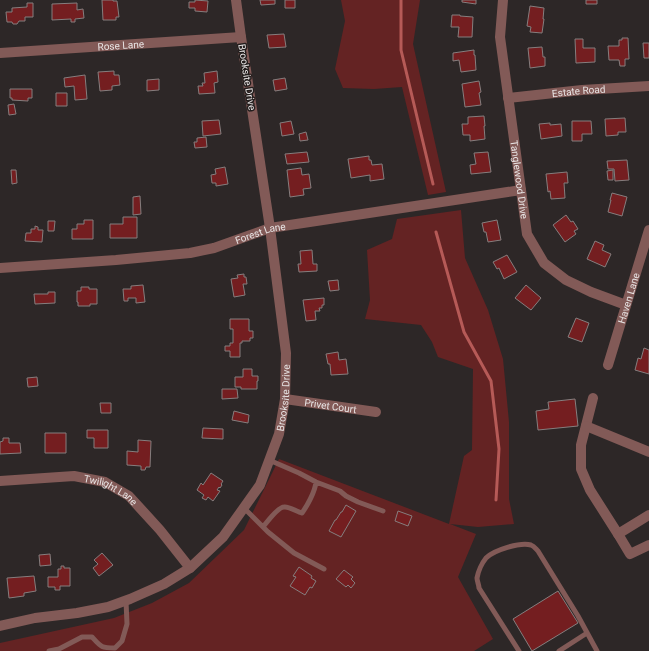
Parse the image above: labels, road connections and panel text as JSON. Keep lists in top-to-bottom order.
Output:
{
  "streets": {
    "street": [
      "Rose Lane",
      "Brooksite Drive",
      "Estate Road",
      "Tanglewood Drive",
      "Forest Lane",
      "Haven Lane",
      "Privet Court",
      "Twilight Lane"
    ]
  },
  "crossings": [
    ["Rose Lane", "Brooksite Drive"],
    ["Brooksite Drive", "Forest Lane"],
    ["Brooksite Drive", "Privet Court"],
    ["Brooksite Drive", "Twilight Lane"],
    ["Estate Road", "Tanglewood Drive"],
    ["Tanglewood Drive", "Forest Lane"],
    ["Tanglewood Drive", "Haven Lane"]
  ]
}
